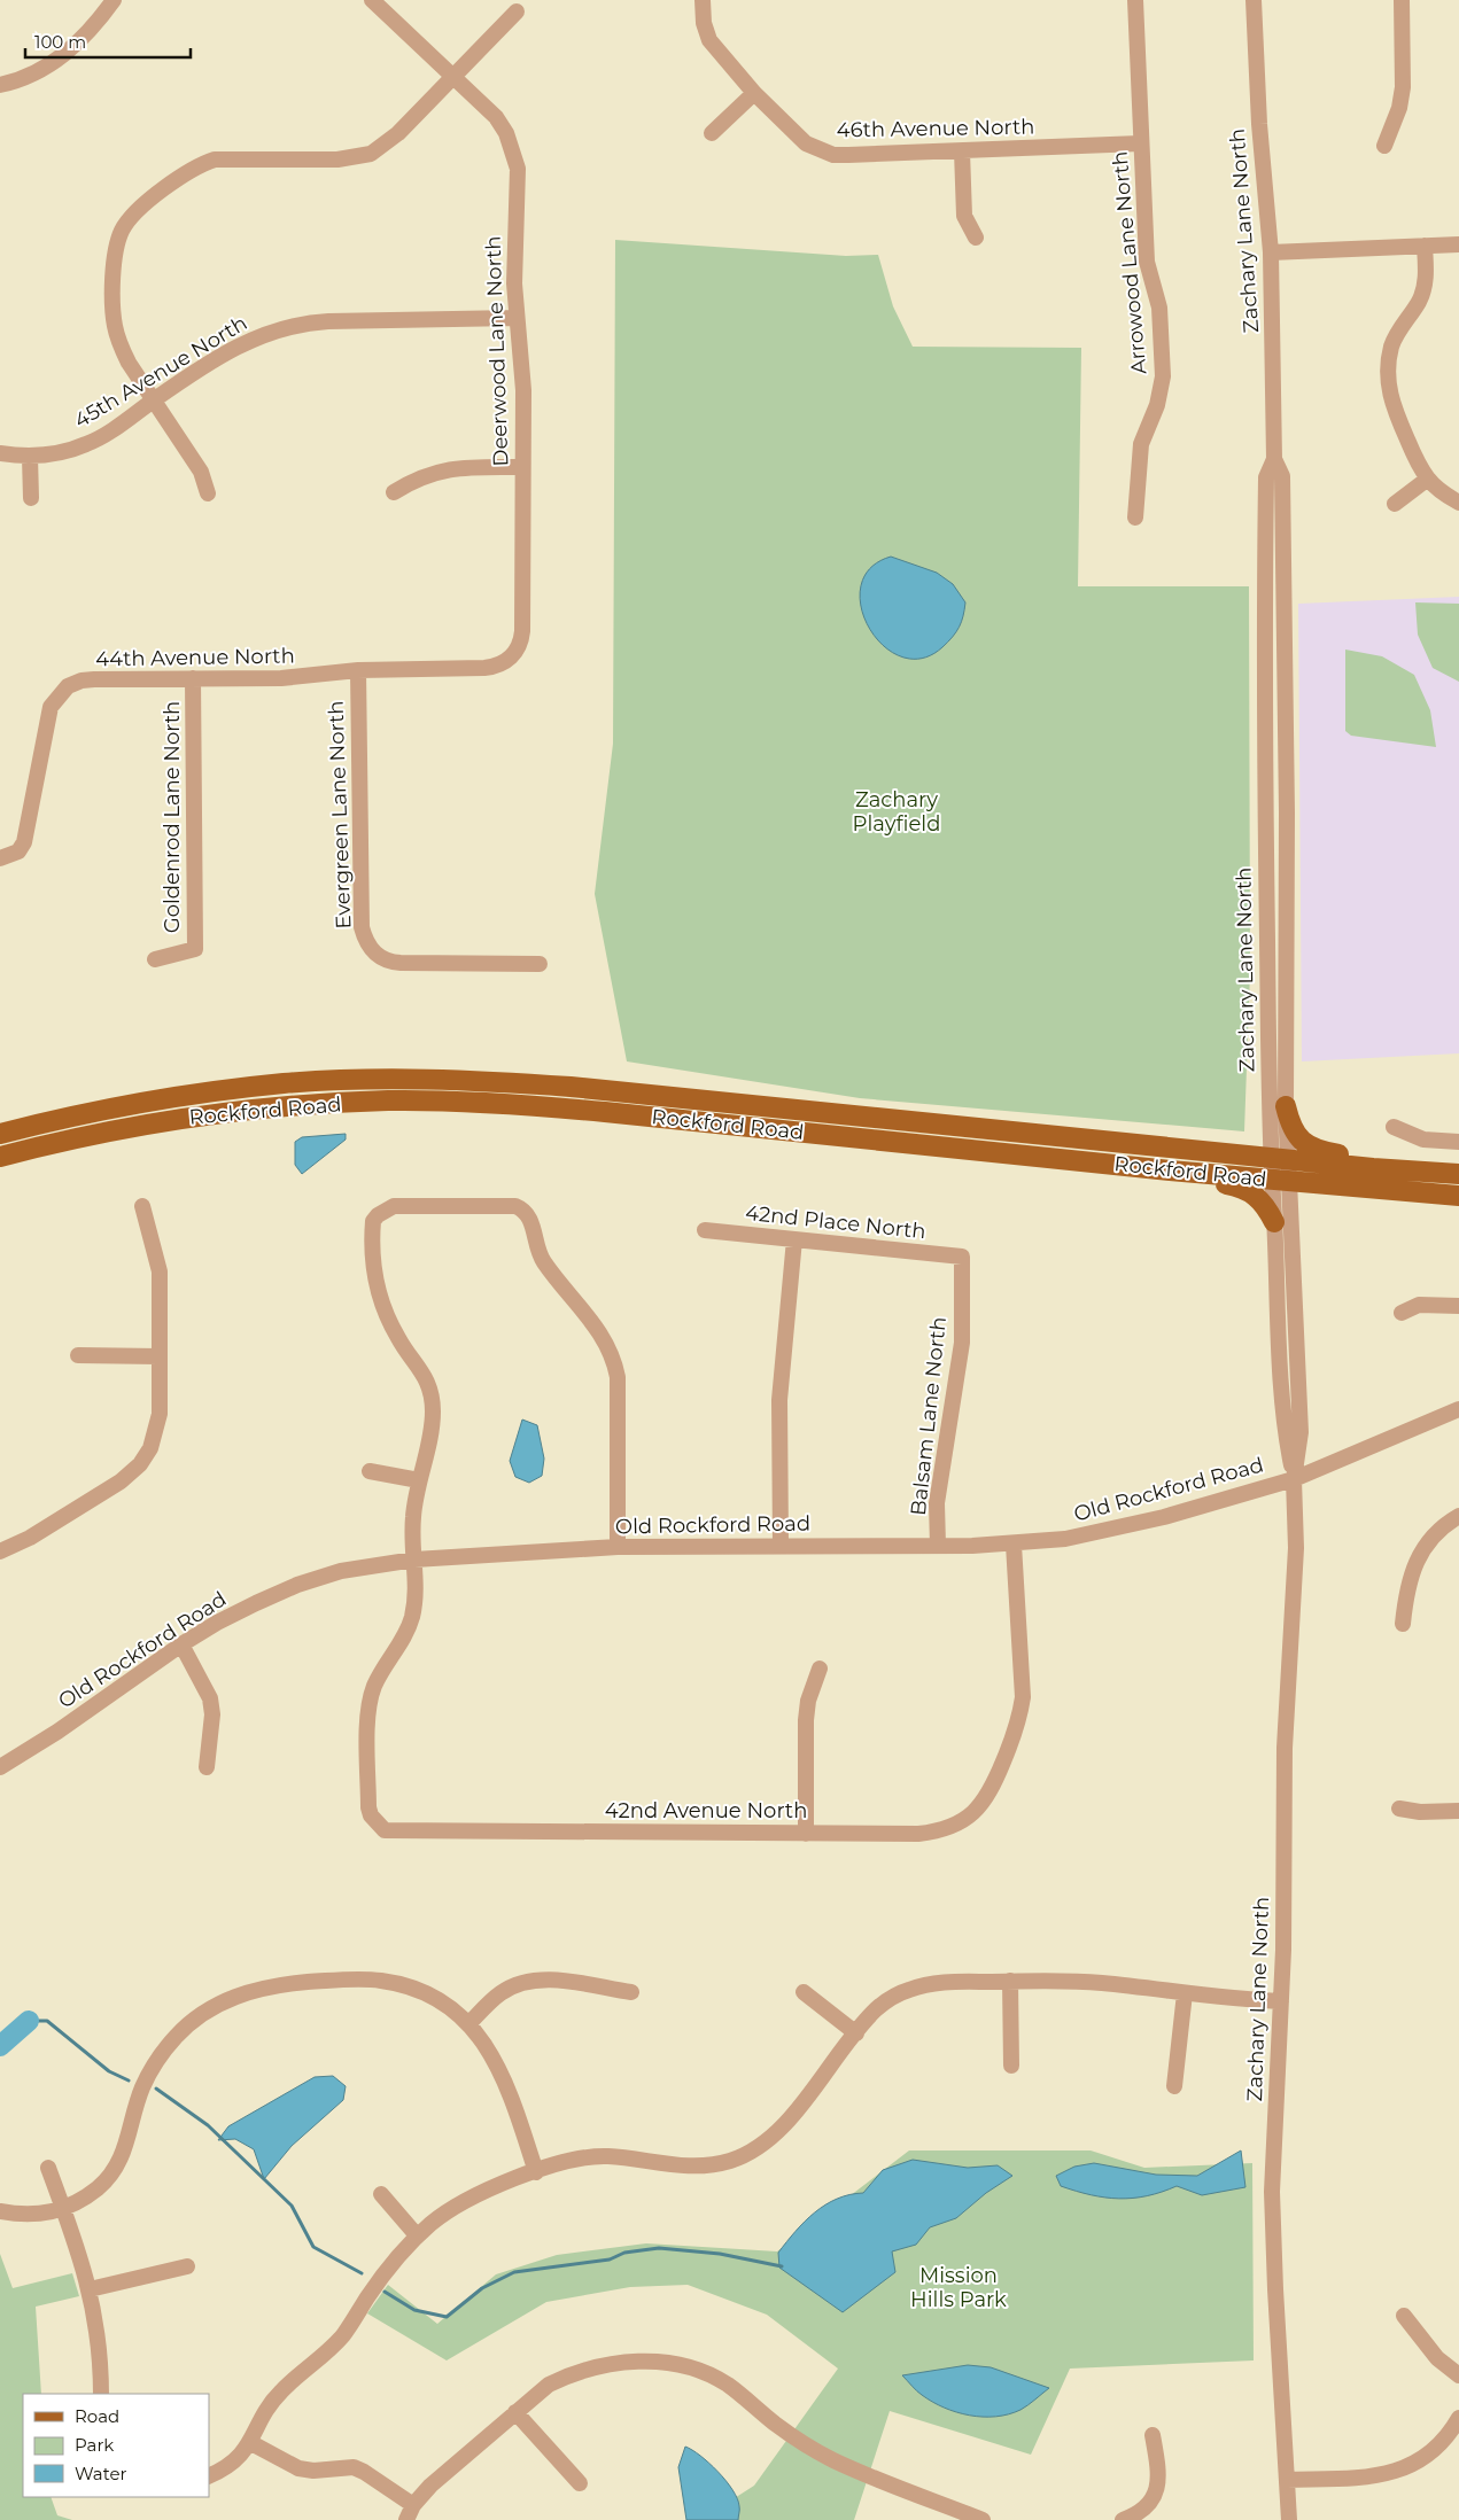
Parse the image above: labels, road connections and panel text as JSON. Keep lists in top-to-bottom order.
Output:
{
  "streets": {
    "main road": ["Rockford Road"],
    "street": [
      "46th Avenue North",
      "Zachary Lane North",
      "Arrowood Lane North",
      "Deerwood Lane North",
      "45th Avenue North",
      "44th Avenue North",
      "Evergreen Lane North",
      "Goldenrod Lane North",
      "42nd Place North",
      "Balsam Lane North",
      "Old Rockford Road",
      "42nd Avenue North"
    ]
  },
  "crossings": [
    ["46th Avenue North", "Arrowood Lane North"],
    ["Zachary Lane North", "Rockford Road"],
    ["Zachary Lane North", "Old Rockford Road"],
    ["Deerwood Lane North", "45th Avenue North"],
    ["Deerwood Lane North", "44th Avenue North"],
    ["44th Avenue North", "Evergreen Lane North"],
    ["44th Avenue North", "Goldenrod Lane North"],
    ["42nd Place North", "Balsam Lane North"],
    ["Balsam Lane North", "Old Rockford Road"],
    ["Old Rockford Road", "42nd Avenue North"]
  ],
  "parks": ["Zachary Playfield", "Mission Hills Park"],
  "legend": ["Road", "Park", "Water"],
  "scale_bar": "100 m"
}
